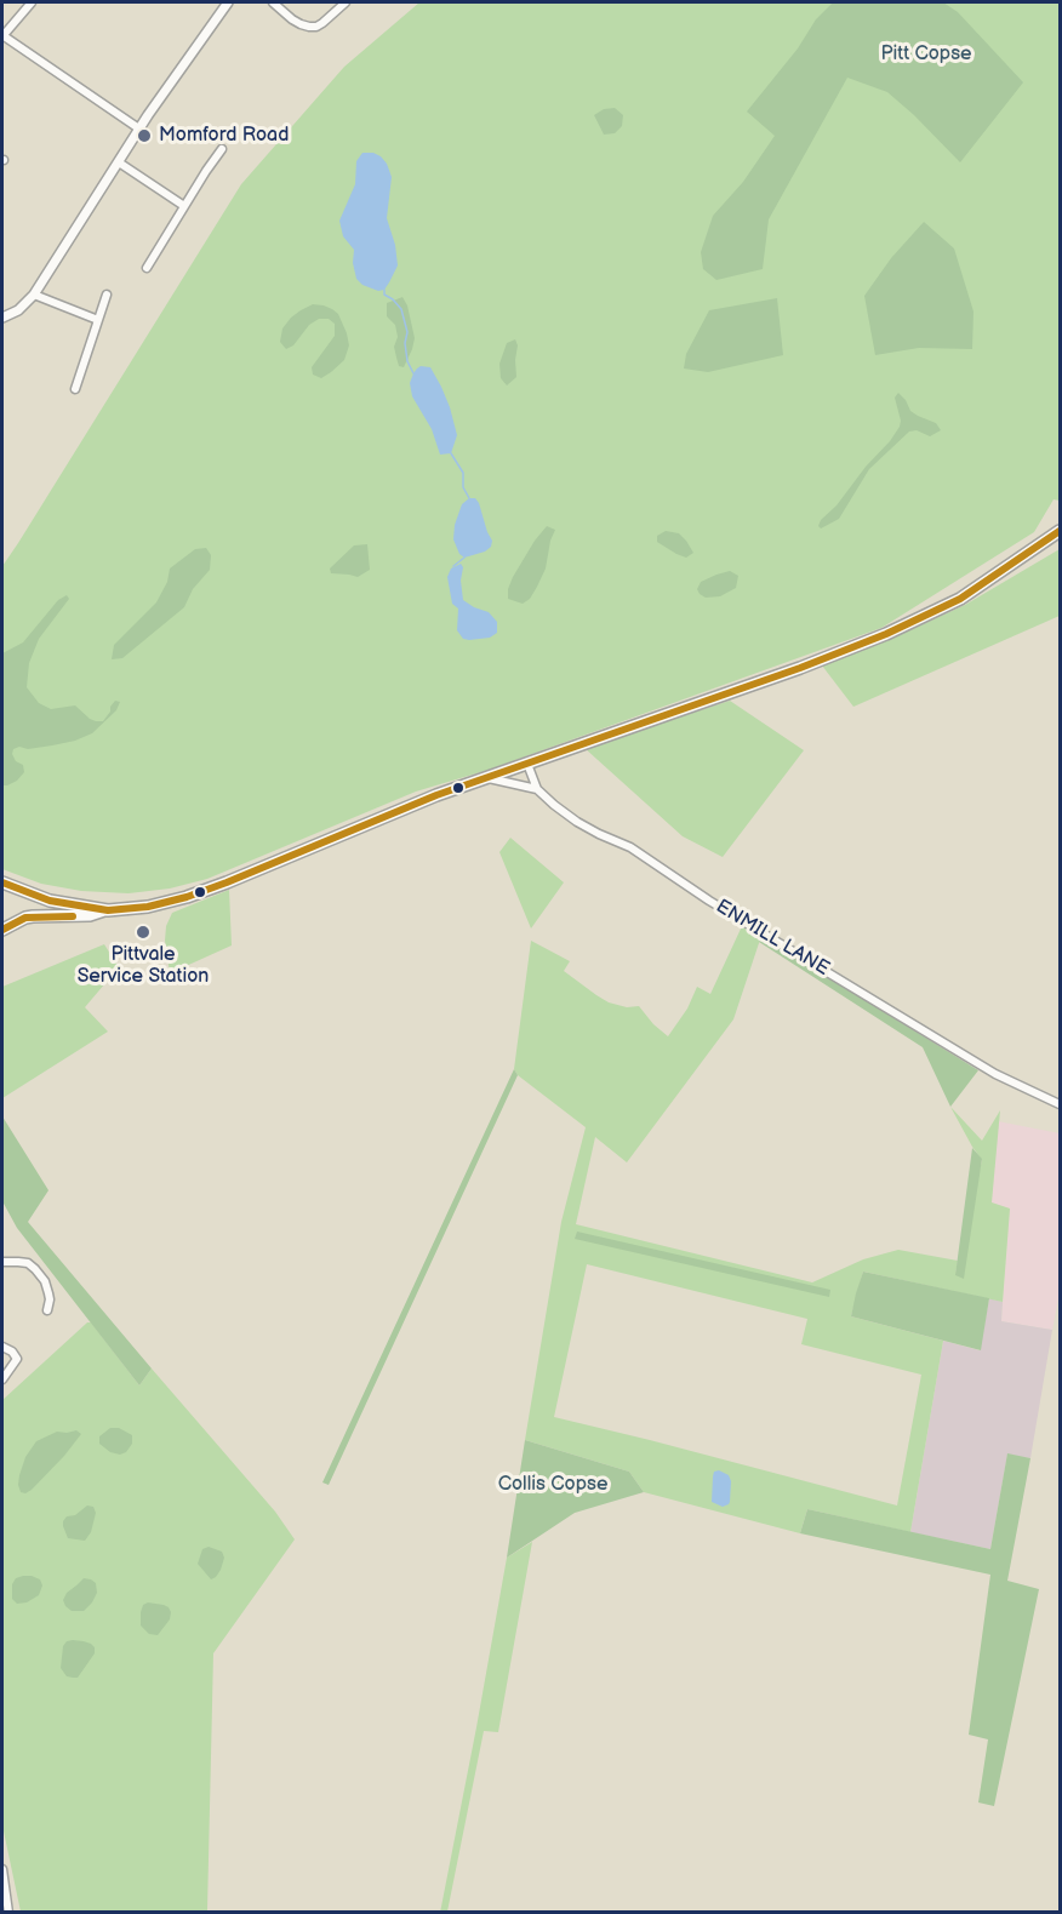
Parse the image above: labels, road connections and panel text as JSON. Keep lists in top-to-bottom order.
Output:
{
  "streets": {
    "street": ["ENMILL LANE"]
  },
  "parks": ["Pitt Copse", "Collis Copse"],
  "places": ["Momford Road", "Pittvale Service Station"]
}
